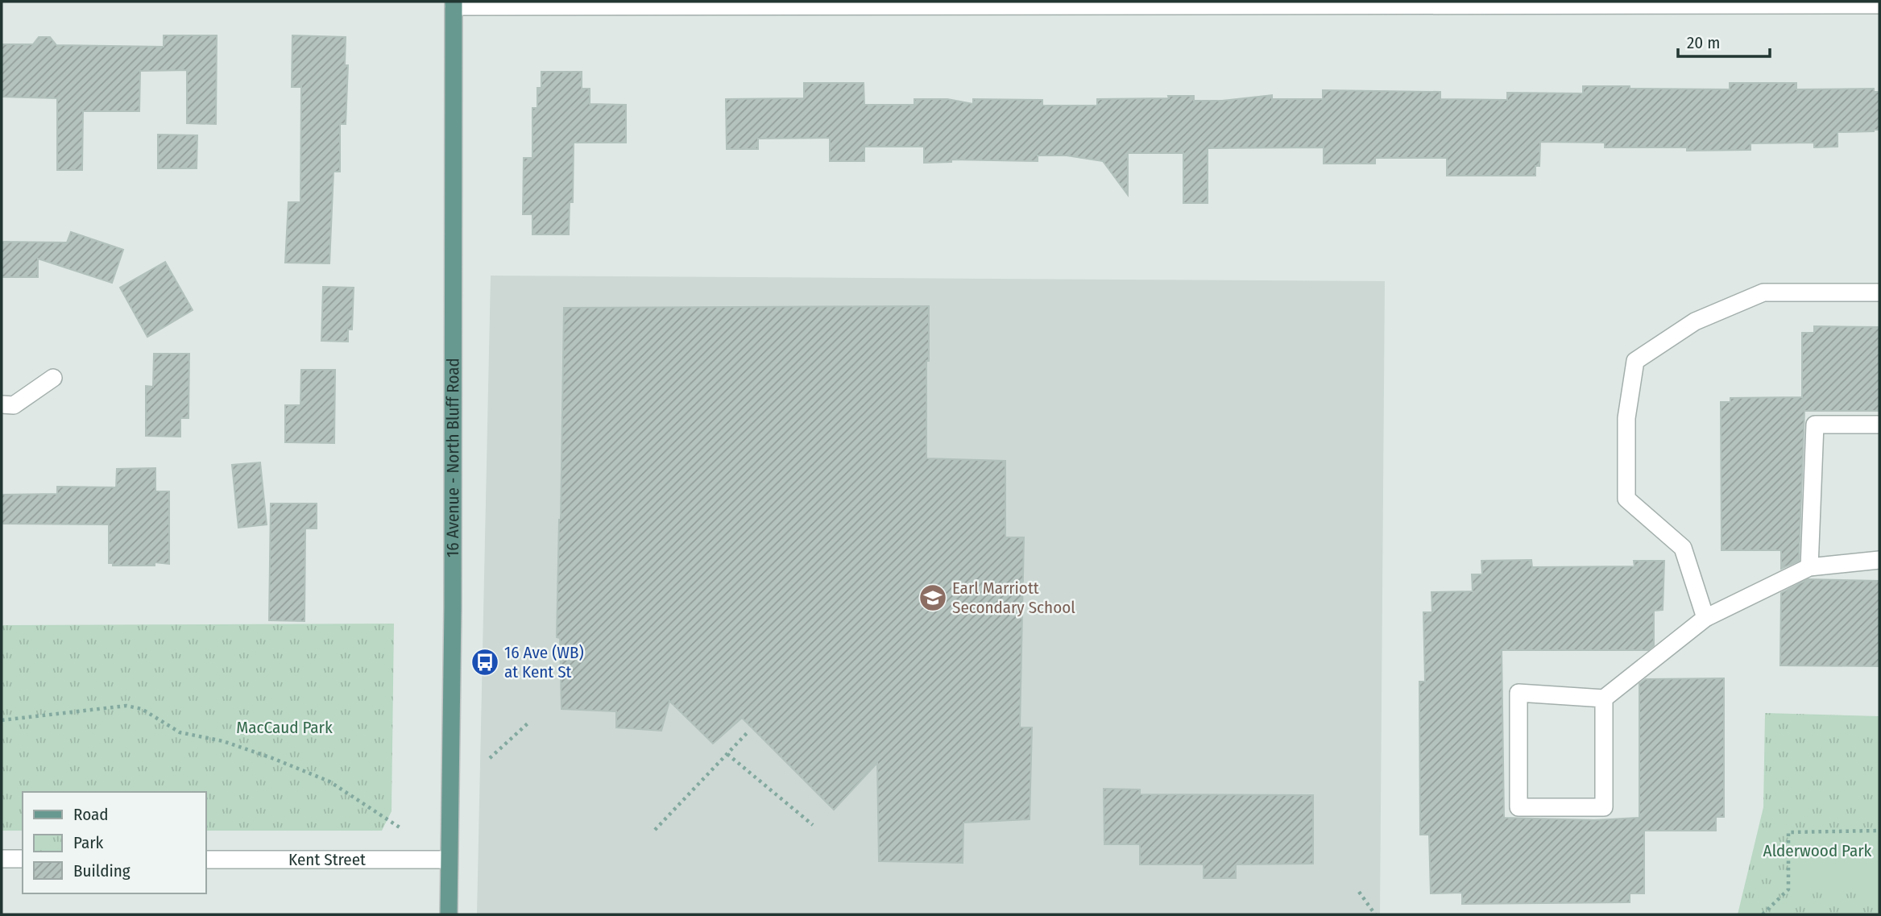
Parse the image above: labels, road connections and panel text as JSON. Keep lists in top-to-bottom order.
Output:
{
  "streets": {
    "main road": ["16 Avenue - North Bluff Road"],
    "street": ["Kent Street"]
  },
  "crossings": [
    ["16 Avenue - North Bluff Road", "Kent Street"]
  ],
  "parks": ["MacCaud Park", "Alderwood Park"],
  "places": {
    "school or university": ["Earl Marriott Secondary School"],
    "bus stop": ["16 Ave (WB) at Kent St"]
  },
  "legend": ["Road", "Park", "Building"],
  "scale_bar": "20 m"
}
